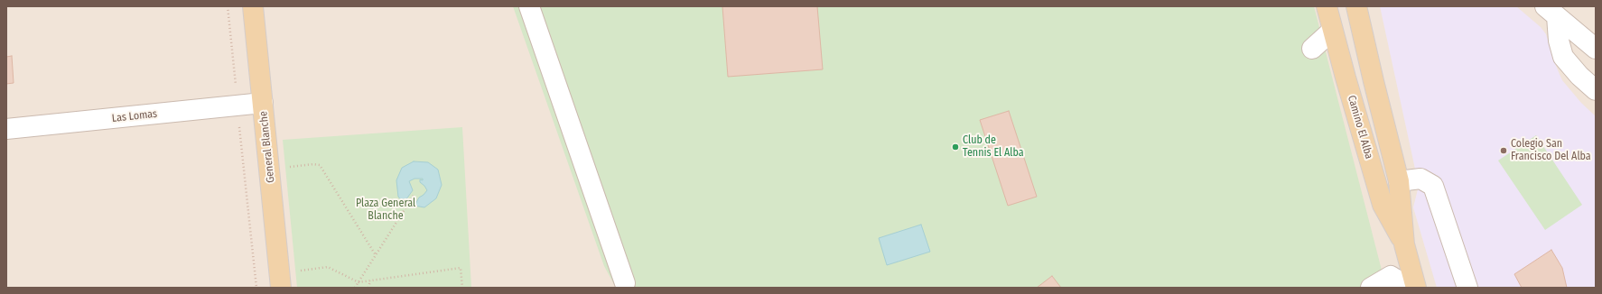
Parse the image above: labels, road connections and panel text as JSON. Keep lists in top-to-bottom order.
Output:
{
  "streets": {
    "main road": ["Camino El Alba", "General Blanche"],
    "street": ["Las Lomas"]
  },
  "crossings": [
    ["Las Lomas", "General Blanche"]
  ],
  "parks": ["Plaza General Blanche"],
  "places": ["Club de Tennis El Alba", "Colegio San Francisco Del Alba"]
}
